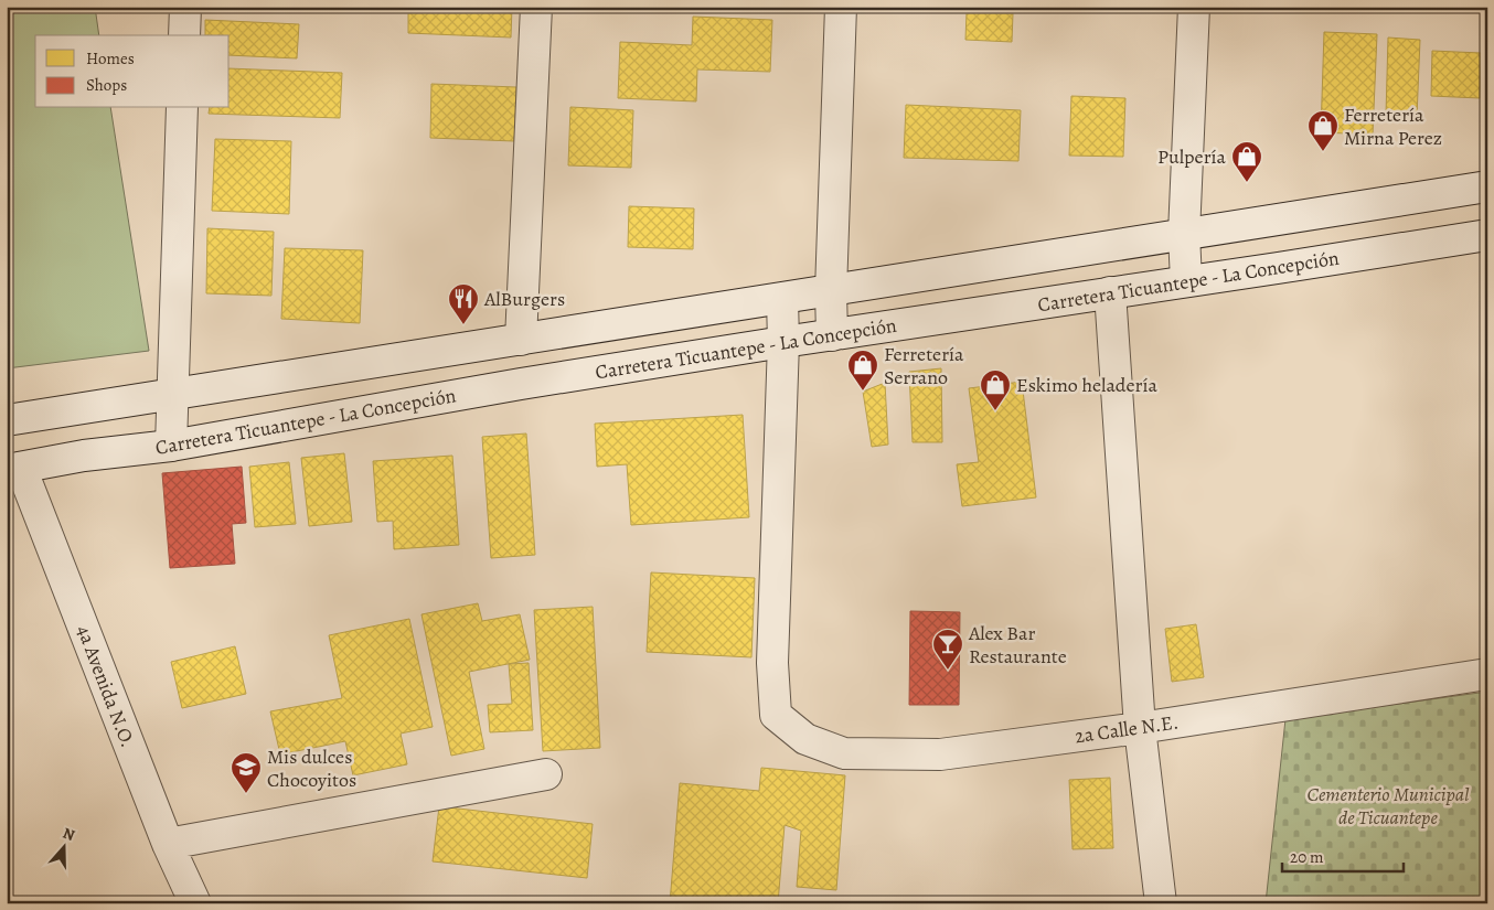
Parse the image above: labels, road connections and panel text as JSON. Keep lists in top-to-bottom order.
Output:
{
  "streets": {
    "street": ["Carretera Ticuantepe - La Concepción", "4a Avenida N.O.", "2a Calle N.E."]
  },
  "crossings": [
    ["Carretera Ticuantepe - La Concepción", "4a Avenida N.O."],
    ["Carretera Ticuantepe - La Concepción", "2a Calle N.E."]
  ],
  "parks": ["Cementerio Municipal de Ticuantepe"],
  "places": {
    "shop": [
      "Ferretería Mirna Perez",
      "Pulpería",
      "Ferretería Serrano",
      "Eskimo heladería"
    ],
    "restaurant": ["AlBurgers"],
    "bar": ["Alex Bar Restaurante"],
    "school or university": ["Mis dulces Chocoyitos"]
  },
  "legend": ["Homes", "Shops"],
  "scale_bar": "20 m",
  "north": "top"
}
